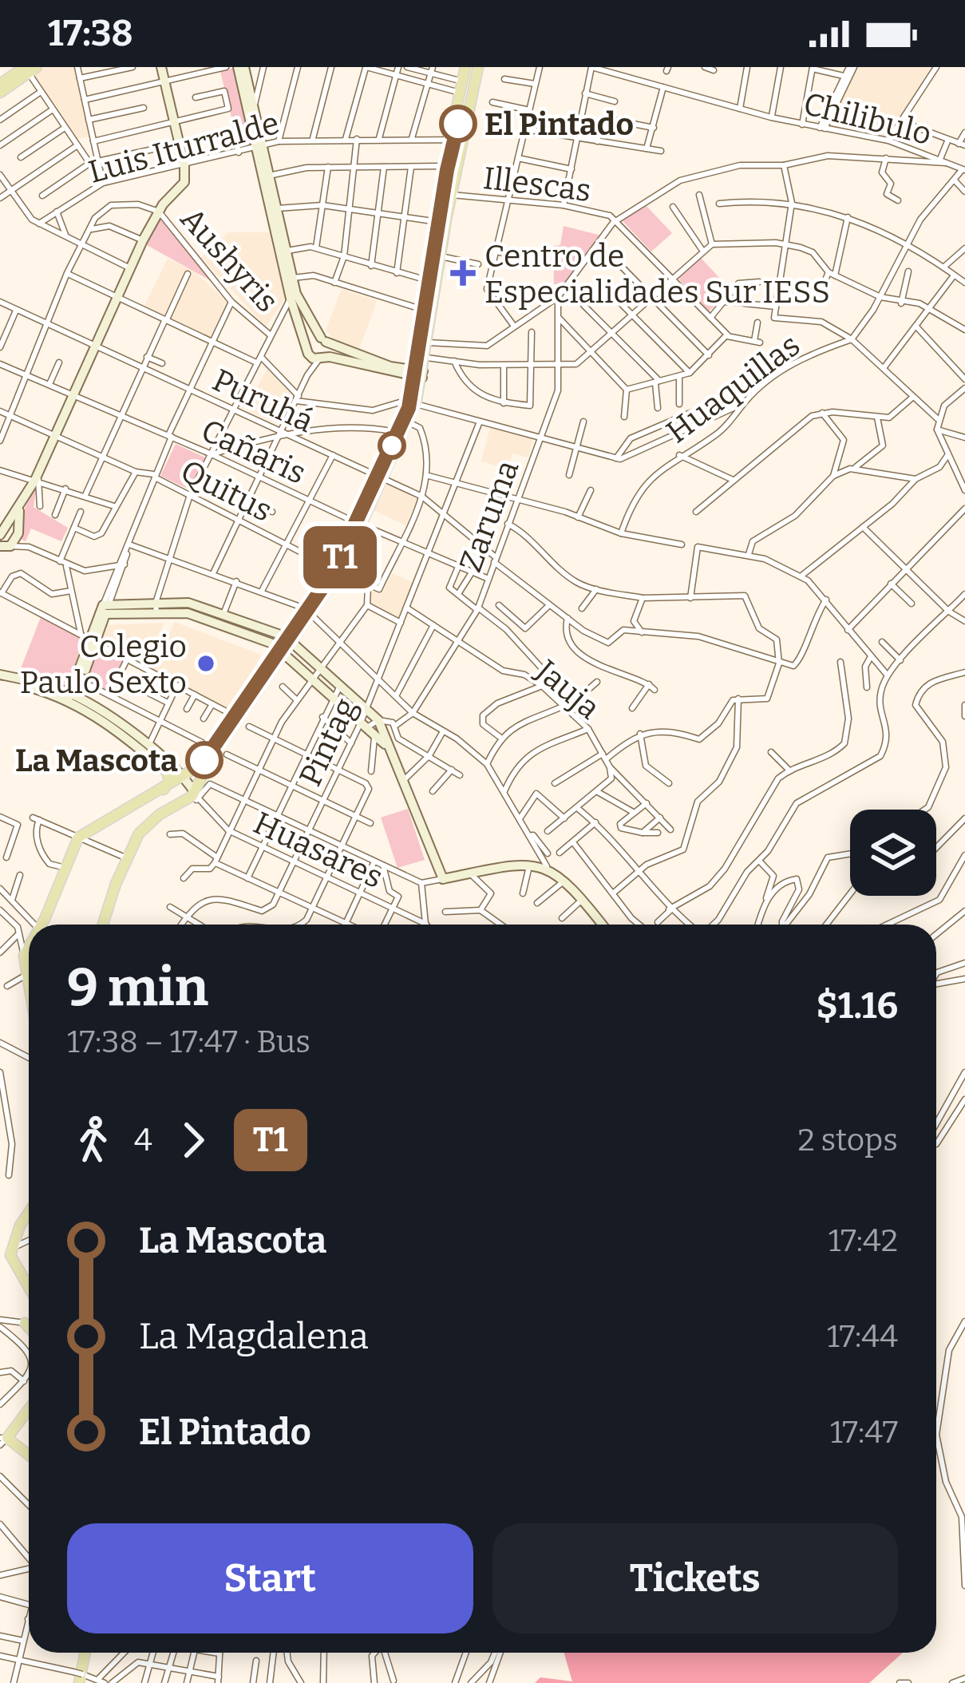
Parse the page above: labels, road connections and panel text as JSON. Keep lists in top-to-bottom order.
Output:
{
  "streets": {
    "street": [
      "Chilibulo",
      "Luis Iturralde",
      "Illescas",
      "Aushyris",
      "Huaquillas",
      "Puruhá",
      "Cañaris",
      "Quitus",
      "Zaruma",
      "Jauja",
      "Pintag",
      "Huasares"
    ]
  },
  "crossings": [
    ["Puruhá", "Zaruma"],
    ["Puruhá", "Pintag"],
    ["Cañaris", "Quitus"],
    ["Cañaris", "Zaruma"],
    ["Cañaris", "Pintag"],
    ["Zaruma", "Jauja"],
    ["Jauja", "Pintag"],
    ["Pintag", "Huasares"]
  ],
  "places": {
    "other": ["El Pintado", "Colegio Paulo Sexto", "La Mascota"],
    "health": ["Centro de Especialidades Sur IESS"]
  },
  "lines": ["bus line T1"],
  "page": {
    "status": "17:38",
    "on_map": "T1",
    "heading": ["9 min", "17:38 – 17:47 · Bus", "$1.16"],
    "legs": ["4", "T1", "2 stops"],
    "list": [
      {
        "name": "La Mascota",
        "value": "17:42"
      },
      {
        "name": "La Magdalena",
        "value": "17:44"
      },
      {
        "name": "El Pintado",
        "value": "17:47"
      }
    ],
    "buttons": ["Start", "Tickets"]
  }
}
